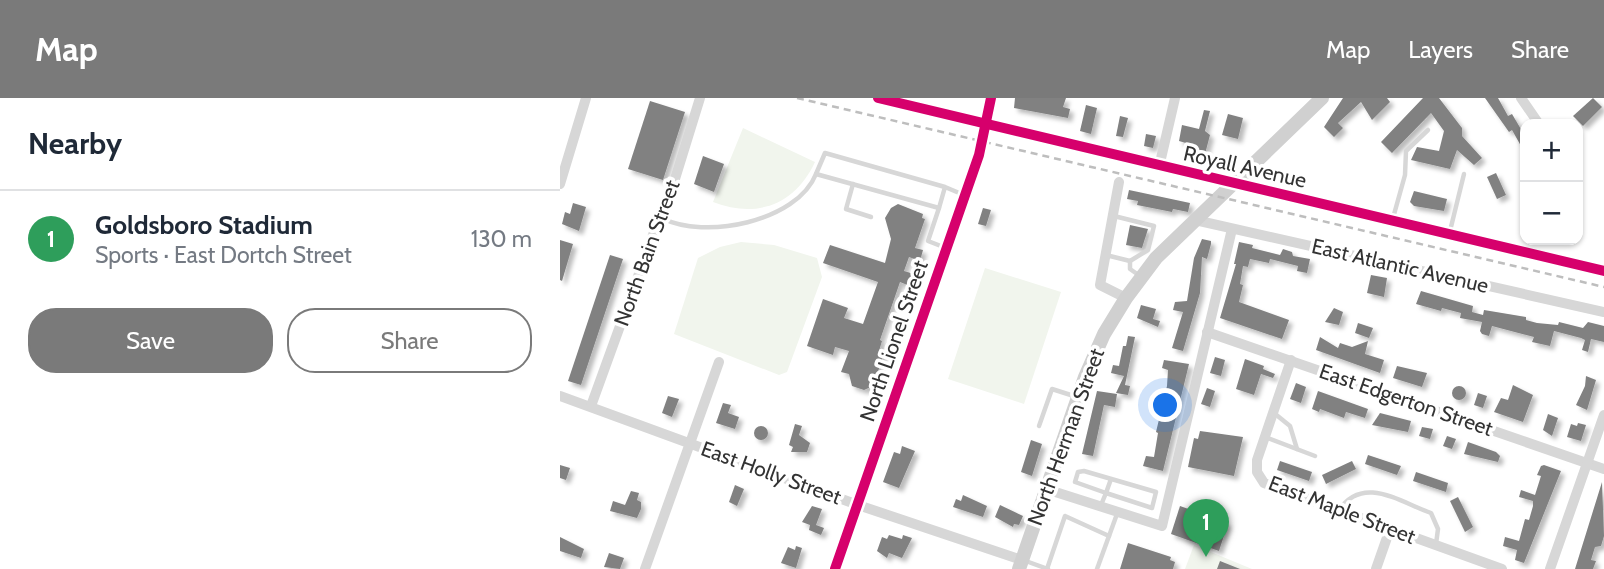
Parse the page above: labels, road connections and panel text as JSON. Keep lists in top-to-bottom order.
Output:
{
  "streets": {
    "main road": ["North Herman Street"],
    "street": [
      "Royall Avenue",
      "North Bain Street",
      "East Atlantic Avenue",
      "North Lionel Street",
      "East Edgerton Street",
      "East Holly Street",
      "East Maple Street"
    ]
  },
  "crossings": [
    ["Royall Avenue", "North Lionel Street"],
    ["Royall Avenue", "North Herman Street"],
    ["North Bain Street", "East Holly Street"],
    ["East Atlantic Avenue", "North Herman Street"],
    ["North Lionel Street", "East Holly Street"],
    ["East Edgerton Street", "East Maple Street"],
    ["North Herman Street", "East Holly Street"]
  ],
  "page": {
    "header": "Map",
    "nav": ["Map", "Layers", "Share"],
    "heading": "Nearby",
    "map_buttons": ["+", "−"],
    "list": [
      {
        "mark": "1",
        "name": "Goldsboro Stadium",
        "note": "Sports · East Dortch Street",
        "value": "130 m"
      }
    ],
    "buttons": ["Save", "Share"],
    "pins": "1"
  }
}
